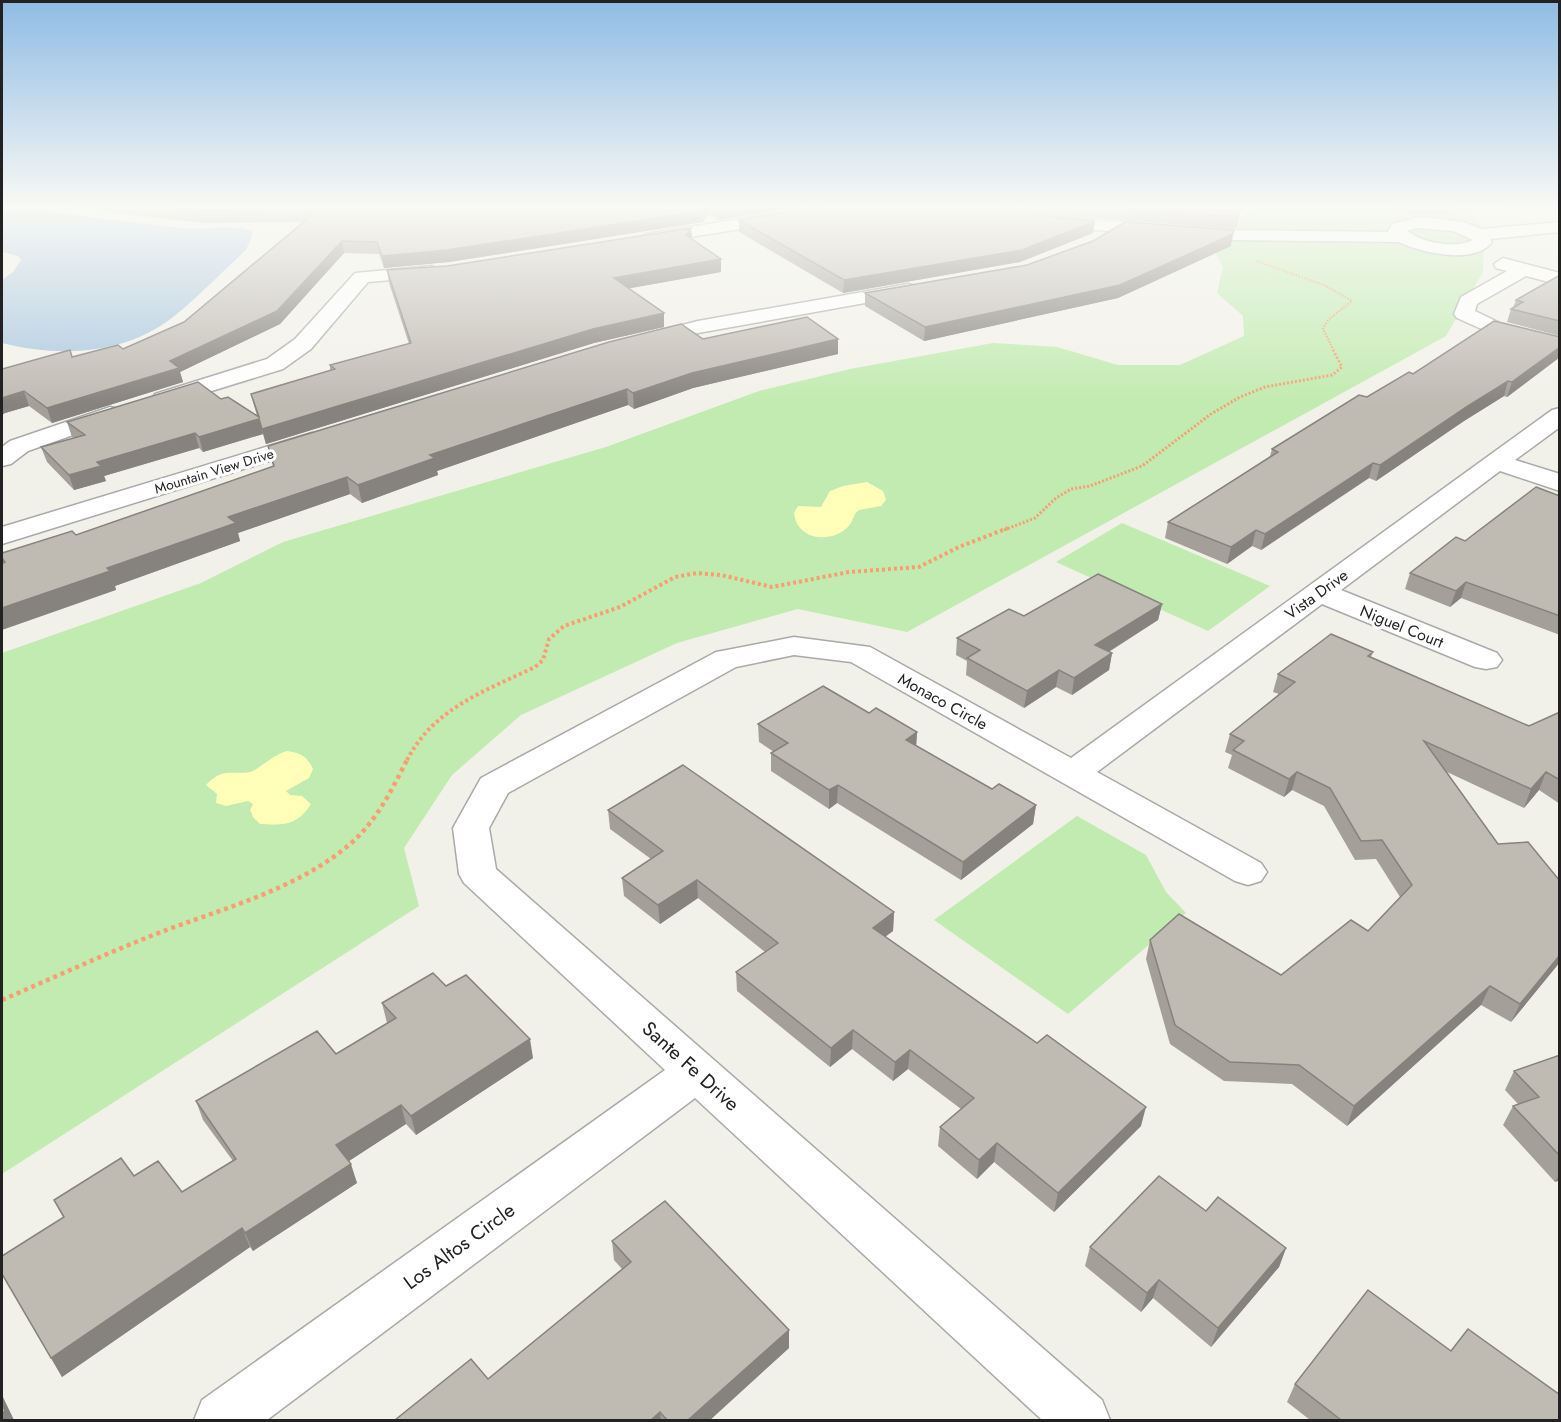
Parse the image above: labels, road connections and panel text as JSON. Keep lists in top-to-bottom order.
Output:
{
  "streets": {
    "street": [
      "Mountain View Drive",
      "Vista Drive",
      "Niguel Court",
      "Monaco Circle",
      "Sante Fe Drive",
      "Los Altos Circle"
    ]
  },
  "crossings": [
    ["Vista Drive", "Niguel Court"],
    ["Vista Drive", "Monaco Circle"],
    ["Monaco Circle", "Sante Fe Drive"],
    ["Sante Fe Drive", "Los Altos Circle"]
  ]
}
